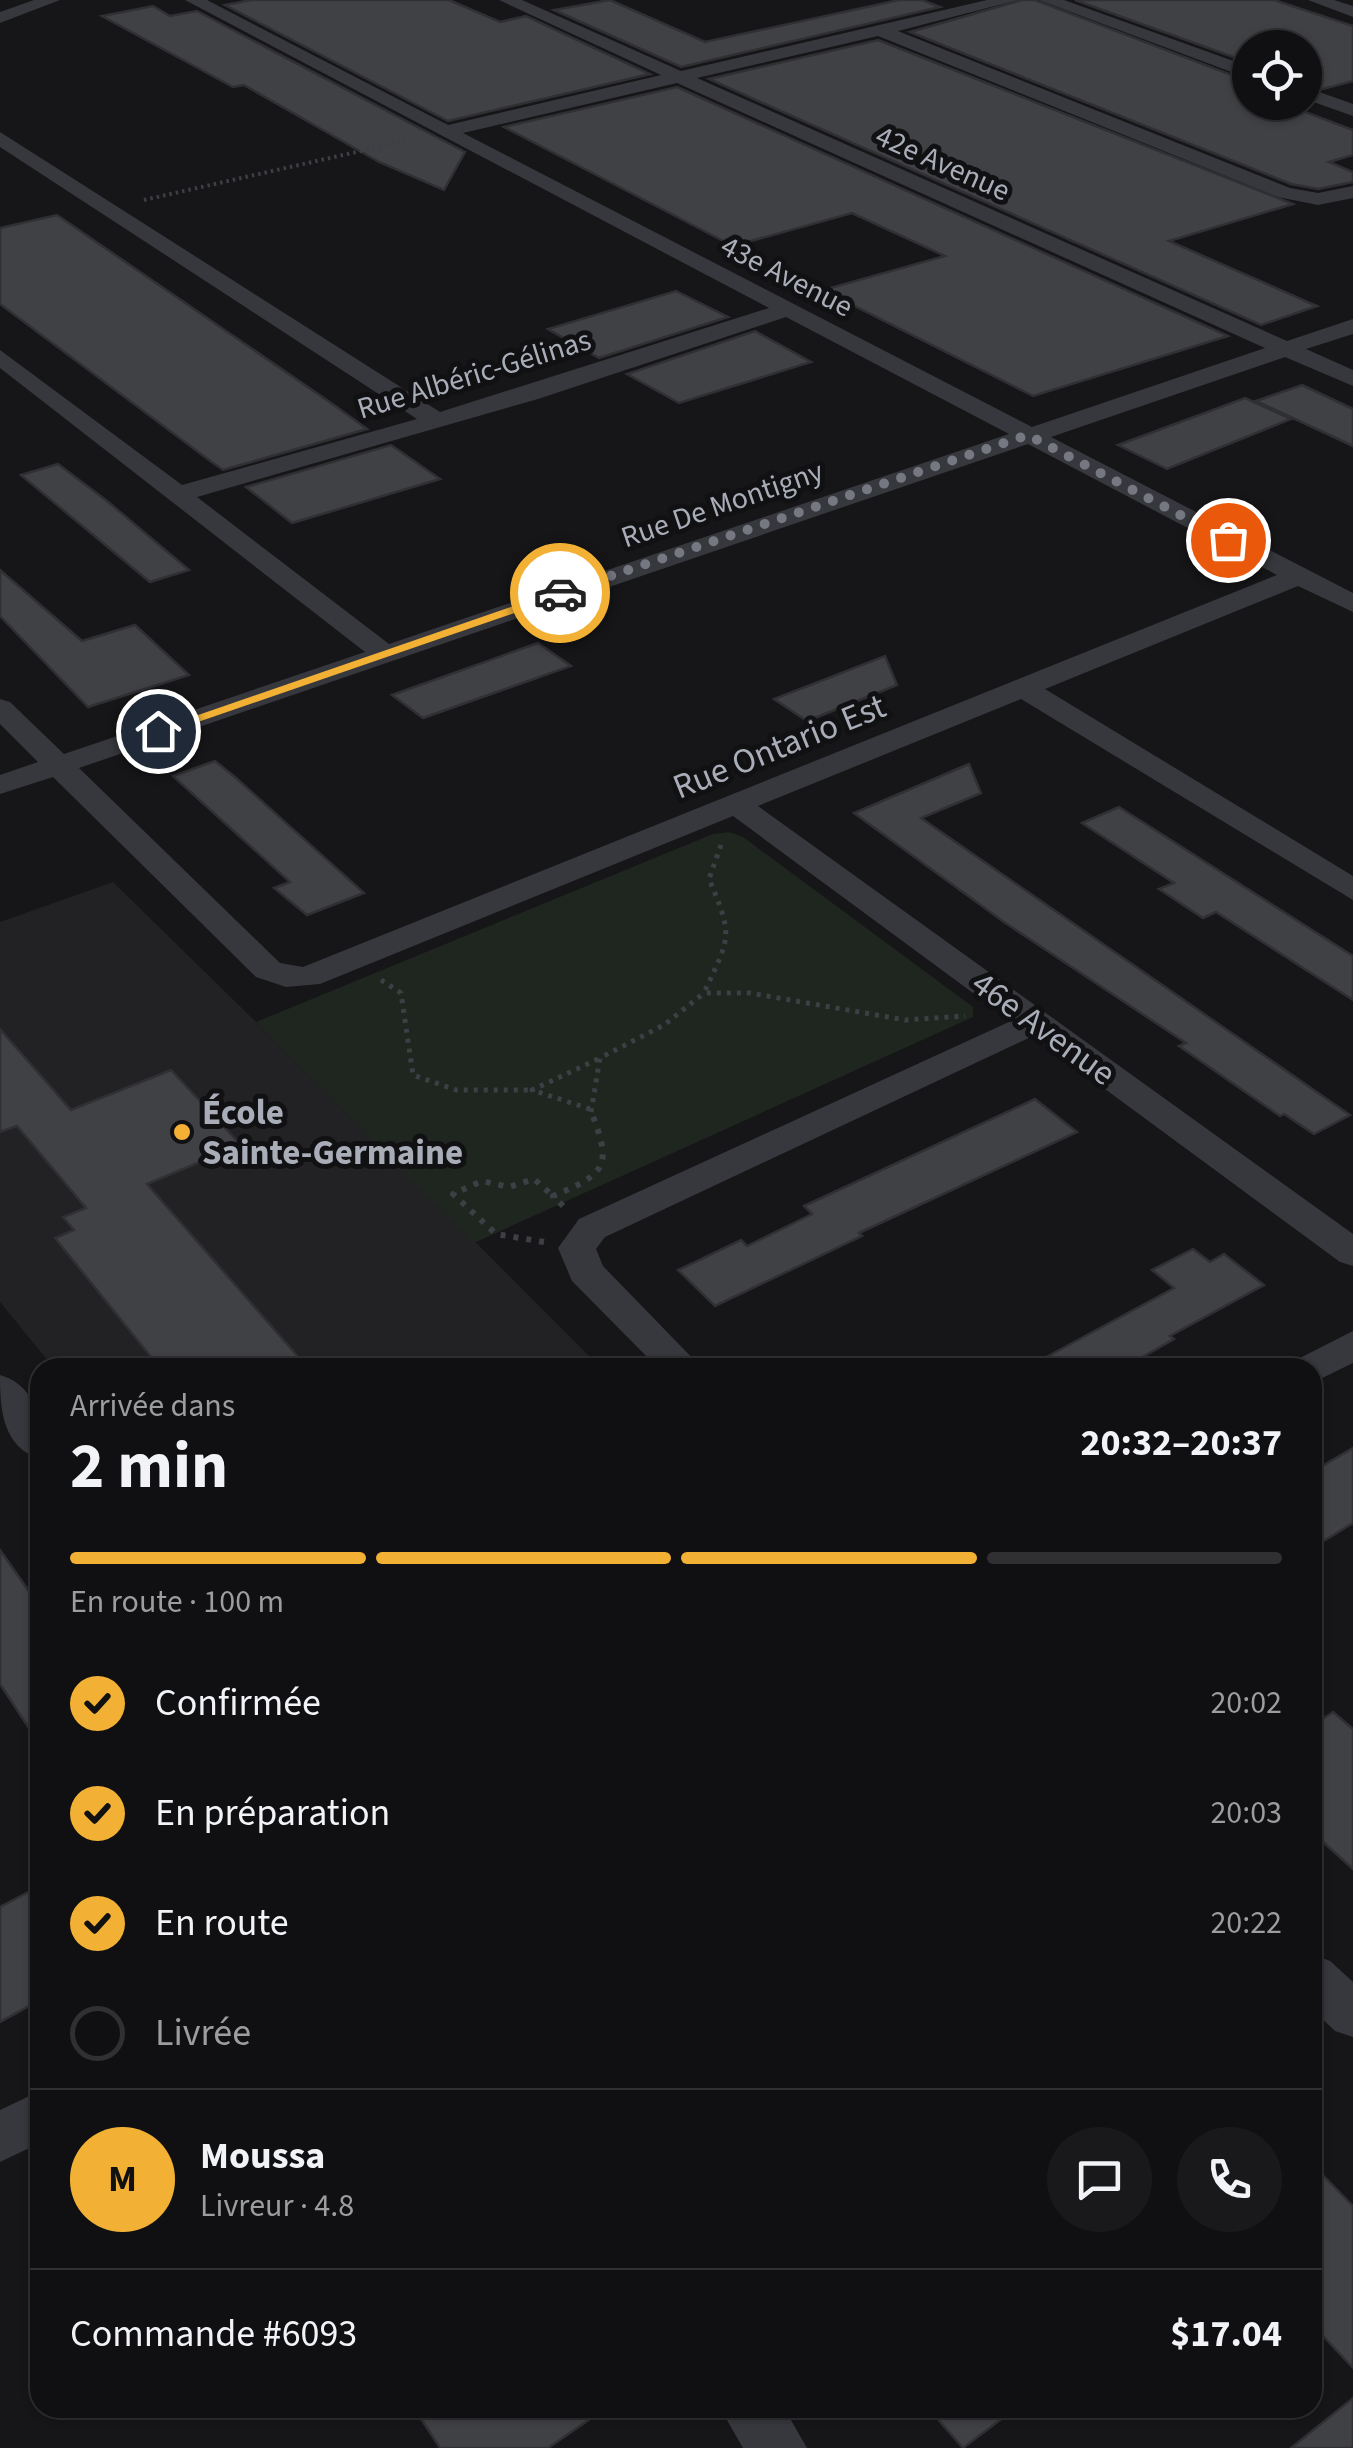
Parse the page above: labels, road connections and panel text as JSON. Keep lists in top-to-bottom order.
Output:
{
  "streets": {
    "street": [
      "42e Avenue",
      "43e Avenue",
      "Rue Albéric-Gélinas",
      "Rue De Montigny",
      "Rue Ontario Est",
      "46e Avenue"
    ]
  },
  "crossings": [
    ["42e Avenue", "Rue De Montigny"],
    ["43e Avenue", "Rue Albéric-Gélinas"],
    ["43e Avenue", "Rue De Montigny"],
    ["43e Avenue", "Rue Ontario Est"],
    ["Rue De Montigny", "Rue Ontario Est"],
    ["Rue Ontario Est", "46e Avenue"]
  ],
  "places": ["École Sainte-Germaine"],
  "page": {
    "heading": ["2 min", "Arrivée dans", "20:32–20:37"],
    "panel": [
      "Moussa",
      "Livreur · 4.8",
      "Commande #6093",
      "$17.04"
    ],
    "bar": "En route · 100 m",
    "list": [
      ["Confirmée", "20:02"],
      ["En préparation", "20:03"],
      ["En route", "20:22"],
      "Livrée"
    ],
    "round": "M"
  }
}
